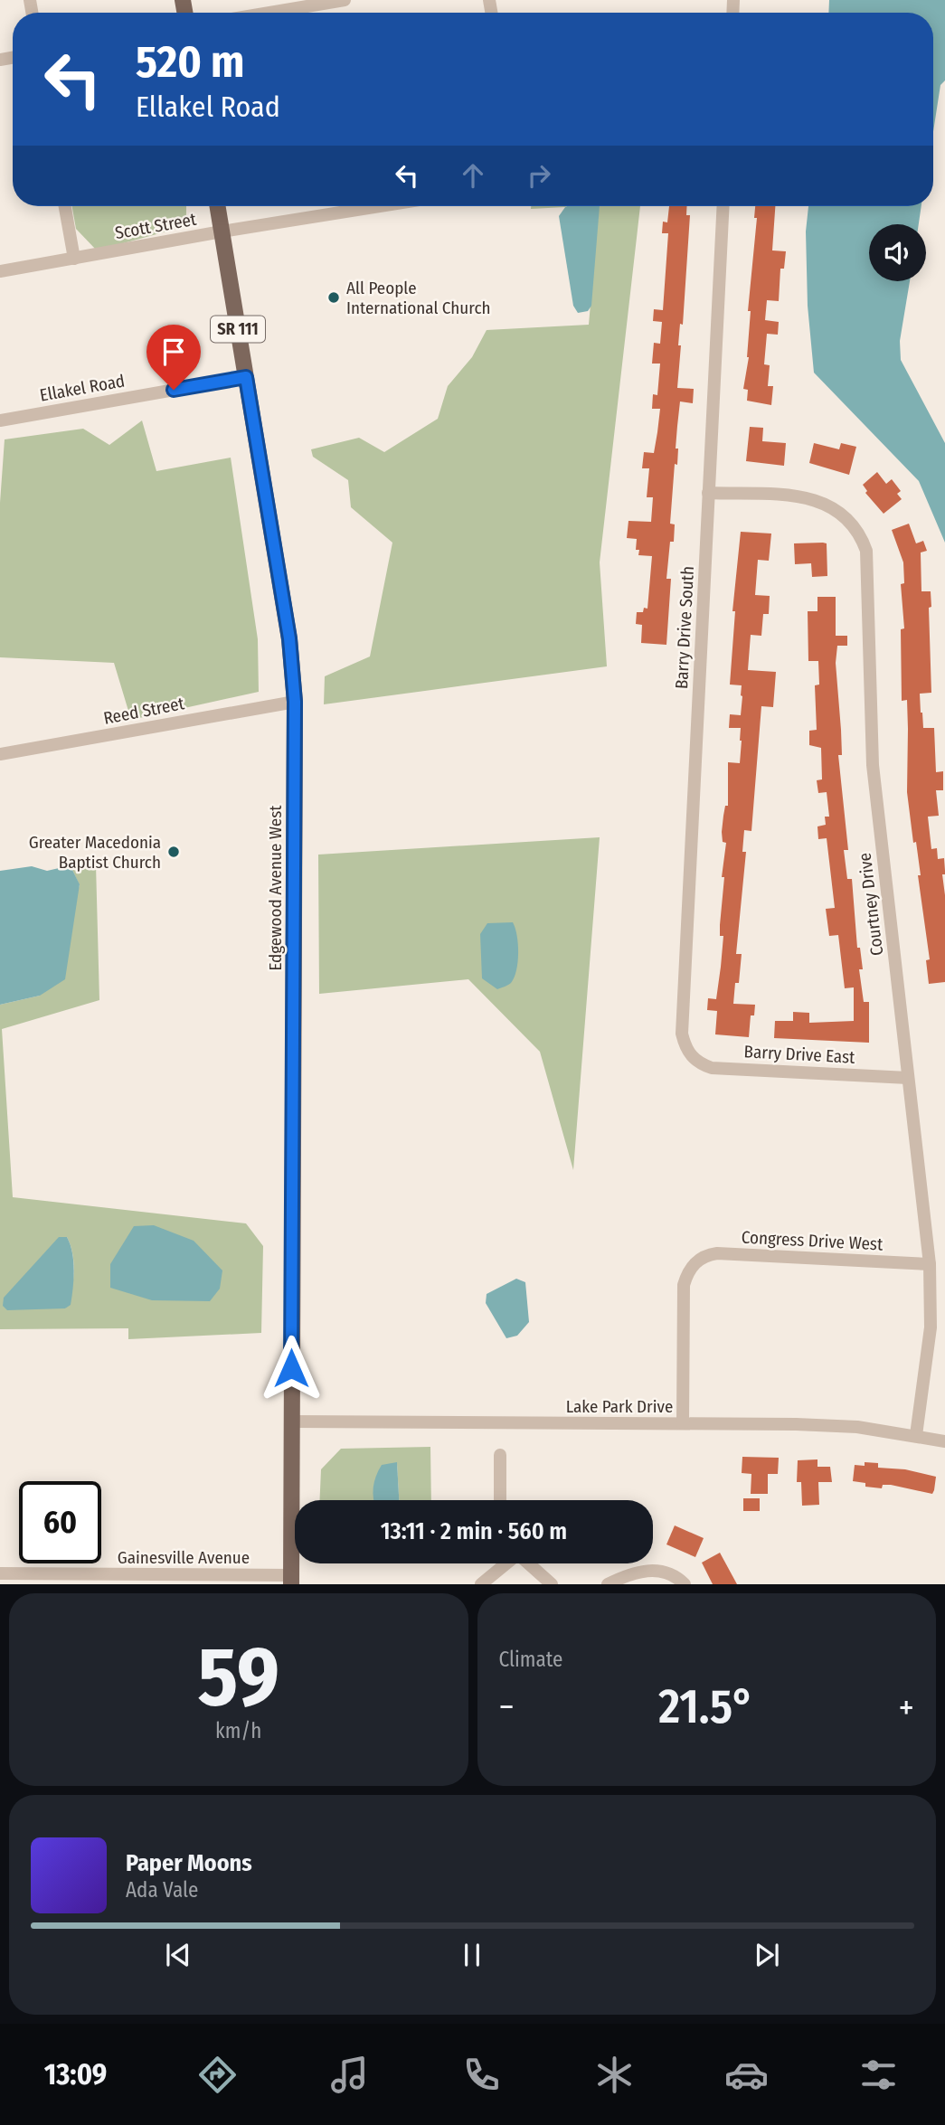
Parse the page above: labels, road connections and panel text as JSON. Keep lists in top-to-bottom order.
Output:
{
  "streets": {
    "main road": ["SR 111", "Edgewood Avenue West"],
    "street": [
      "Scott Street",
      "Ellakel Road",
      "Barry Drive South",
      "Reed Street",
      "Courtney Drive",
      "Barry Drive East",
      "Congress Drive West",
      "Lake Park Drive",
      "Gainesville Avenue"
    ]
  },
  "crossings": [
    ["Scott Street", "Edgewood Avenue West"],
    ["Ellakel Road", "Edgewood Avenue West"],
    ["Barry Drive South", "Courtney Drive"],
    ["Barry Drive South", "Barry Drive East"],
    ["Reed Street", "Edgewood Avenue West"],
    ["Edgewood Avenue West", "Lake Park Drive"],
    ["Edgewood Avenue West", "Gainesville Avenue"],
    ["Courtney Drive", "Barry Drive East"],
    ["Courtney Drive", "Congress Drive West"],
    ["Courtney Drive", "Lake Park Drive"],
    ["Congress Drive West", "Lake Park Drive"]
  ],
  "places": ["All People International Church", "Greater Macedonia Baptist Church"],
  "page": {
    "turn": ["520 m", "Ellakel Road"],
    "limit": "60",
    "trip": "13:11 · 2 min · 560 m",
    "tile": [
      ["59", "km/h"],
      "Climate"
    ],
    "heat": ["−", "21.5°", "+"],
    "song": ["Paper Moons", "Ada Vale"],
    "tabs": "13:09"
  }
}
